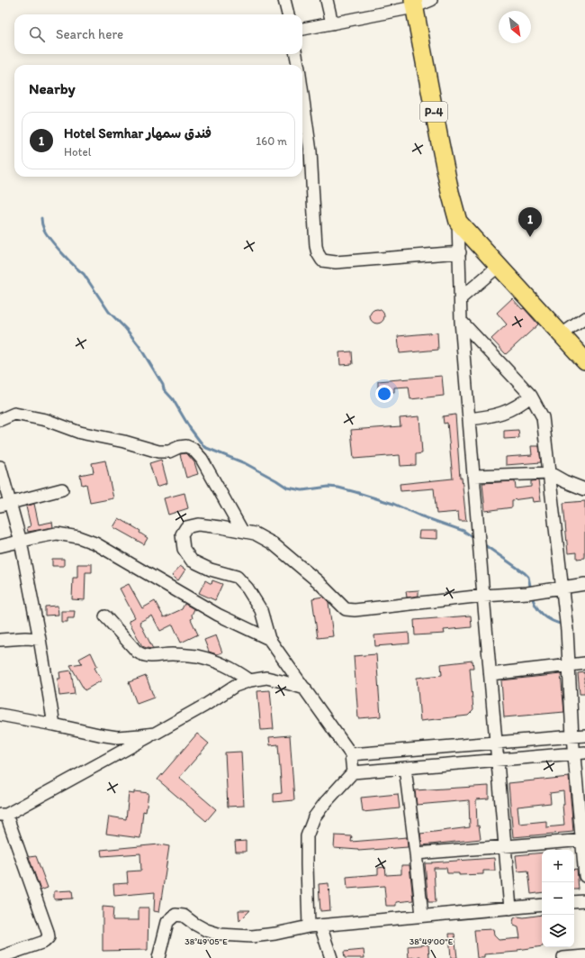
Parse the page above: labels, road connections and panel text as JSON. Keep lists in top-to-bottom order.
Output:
{
  "streets": {
    "highway": ["P-4"]
  },
  "north": "bottom right",
  "page": {
    "search": "Search here",
    "heading": "Nearby",
    "list": [
      {
        "mark": "1",
        "name": "Hotel Semhar فندق سمهار",
        "note": "Hotel",
        "value": "160 m"
      }
    ],
    "pins": "1",
    "map_buttons": ["+", "−"]
  },
  "coordinates": ["38°49'05\"E", "38°49'00\"E"]
}
